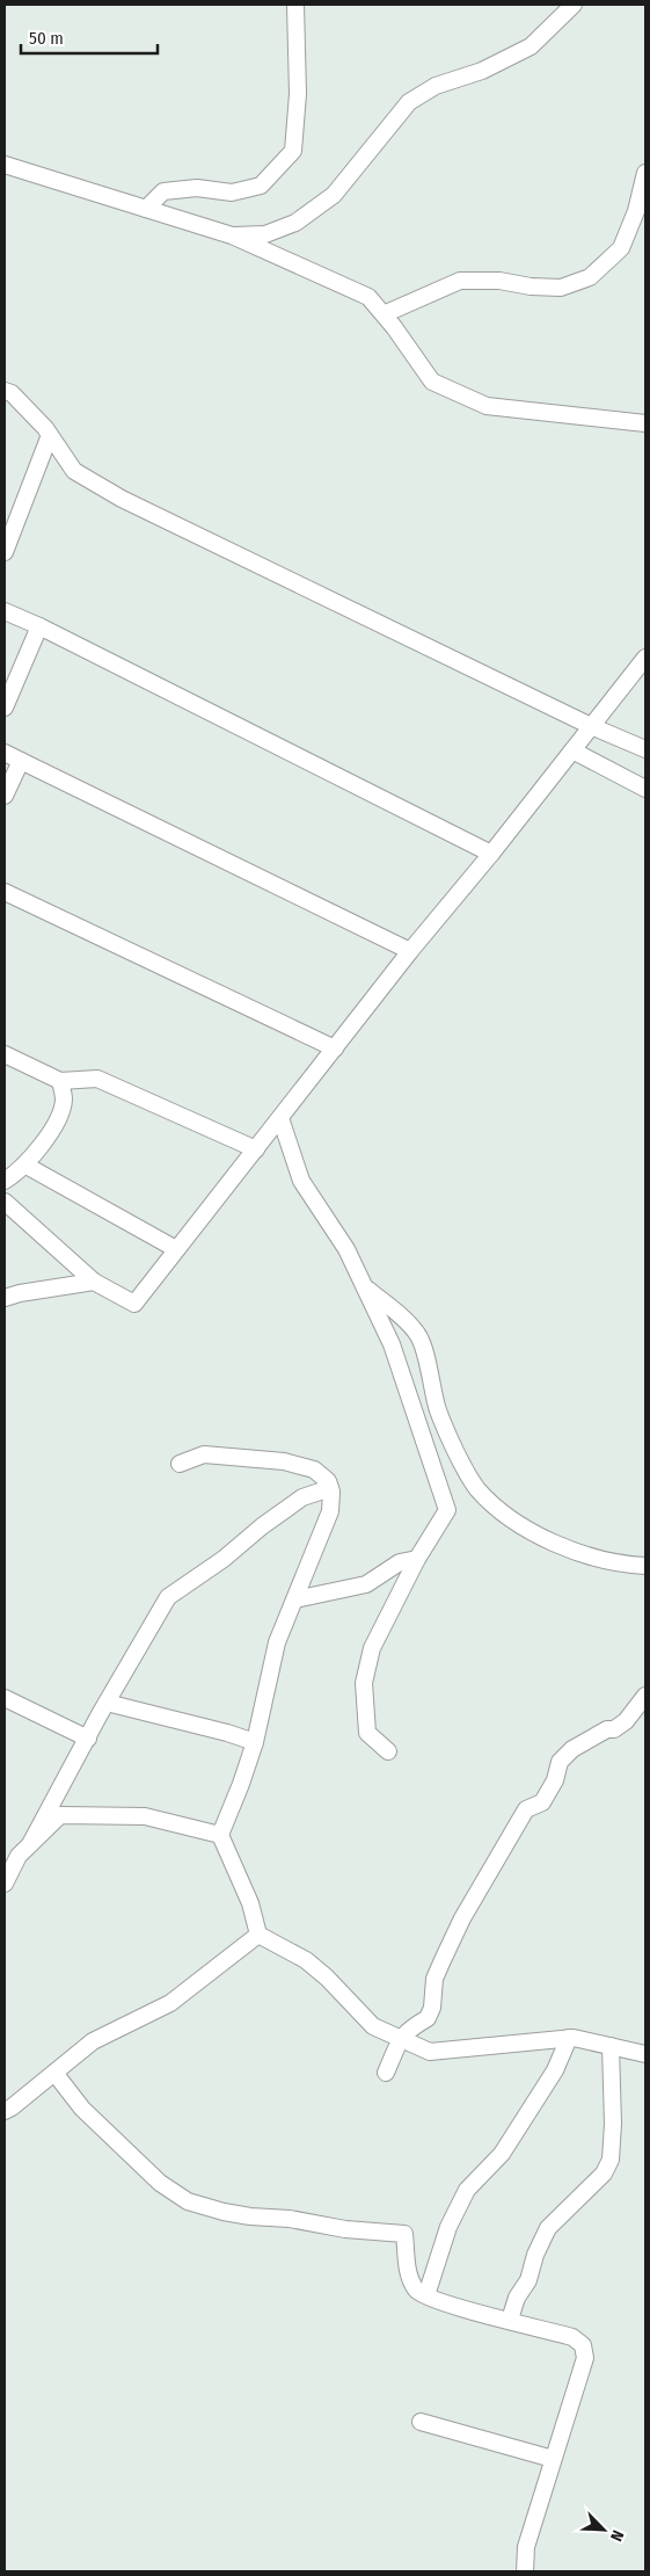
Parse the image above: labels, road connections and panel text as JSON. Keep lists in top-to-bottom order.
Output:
{
  "scale_bar": "50 m",
  "north": "bottom right"
}
